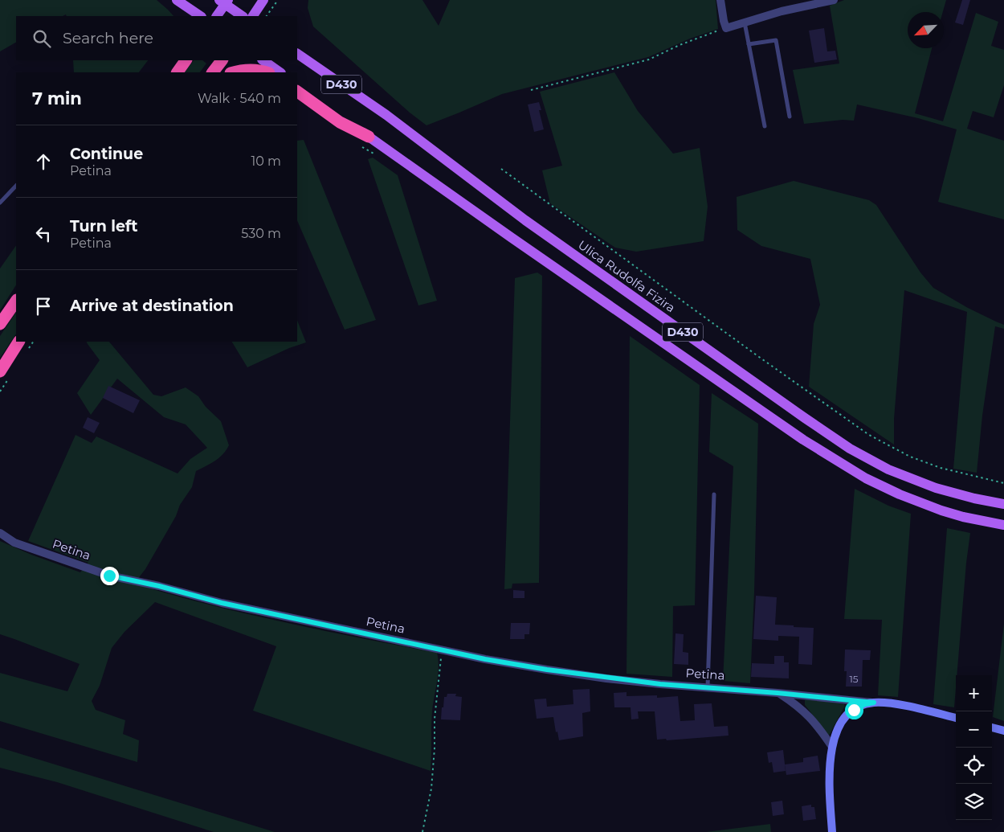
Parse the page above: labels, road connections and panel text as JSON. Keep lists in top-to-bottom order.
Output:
{
  "streets": {
    "main road": ["D430", "Ulica Rudolfa Fizira"],
    "street": ["Petina"]
  },
  "house_numbers": ["15"],
  "north": "bottom left",
  "page": {
    "search": "Search here",
    "heading": ["7 min", "Walk · 540 m"],
    "list": [
      ["Continue", "Petina", "10 m"],
      ["Turn left", "Petina", "530 m"],
      "Arrive at destination"
    ],
    "map_buttons": ["+", "−"]
  }
}
